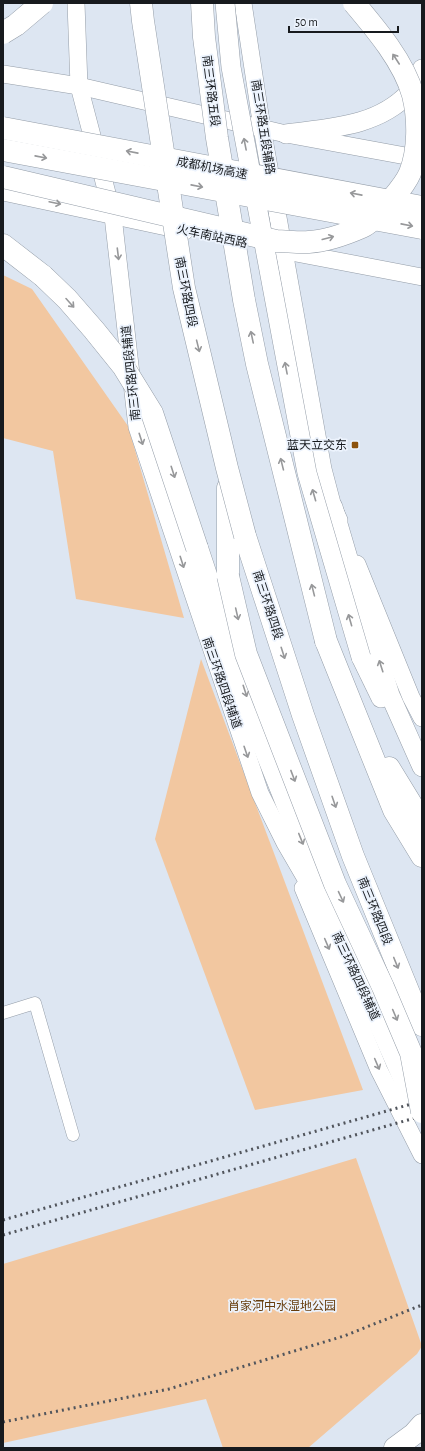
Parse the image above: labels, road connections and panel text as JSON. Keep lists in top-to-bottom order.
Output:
{
  "streets": {
    "highway": ["南三环路五段", "成都机场高速", "南三环路四段"],
    "main road": ["南三环路五段辅路", "火车南站西路", "南三环路四段辅道"]
  },
  "crossings": [
    ["南三环路五段辅路", "火车南站西路"],
    ["火车南站西路", "南三环路四段辅道"]
  ],
  "parks": ["肖家河中水湿地公园"],
  "places": {
    "transit": ["蓝天立交东"]
  },
  "scale_bar": "50 m"
}
